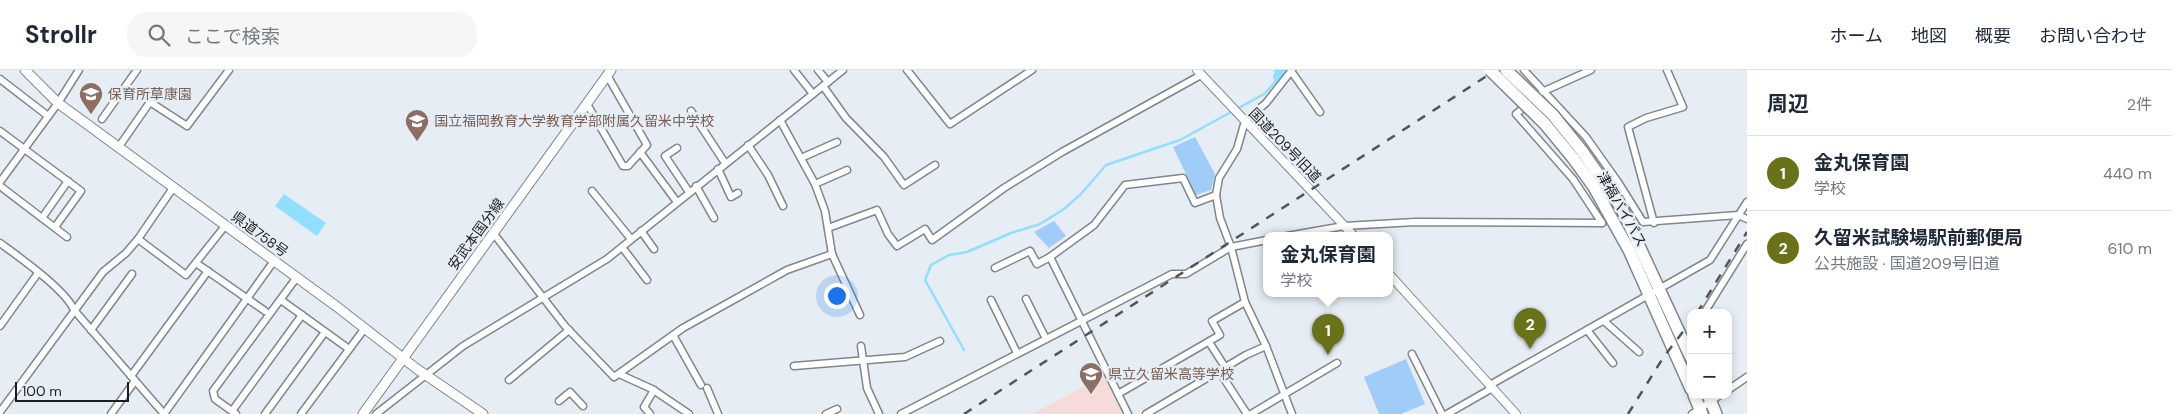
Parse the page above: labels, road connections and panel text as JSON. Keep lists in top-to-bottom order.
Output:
{
  "streets": {
    "highway": ["津福バイパス"],
    "main road": ["県道758号", "安武本国分線"],
    "street": ["国道209号旧道"]
  },
  "crossings": [
    ["県道758号", "安武本国分線"]
  ],
  "places": {
    "school or university": ["保育所草康園", "国立福岡教育大学教育学部附属久留米中学校", "県立久留米高等学校"]
  },
  "scale_bar": "100 m",
  "page": {
    "header": "Strollr",
    "search": "ここで検索",
    "nav": [
      "ホーム",
      "地図",
      "概要",
      "お問い合わせ"
    ],
    "heading": ["周辺", "2件"],
    "list": [
      {
        "mark": "1",
        "name": "金丸保育園",
        "note": "学校",
        "value": "440 m"
      },
      {
        "mark": "2",
        "name": "久留米試験場駅前郵便局",
        "note": "公共施設 · 国道209号旧道",
        "value": "610 m"
      }
    ],
    "popup": ["金丸保育園", "学校"],
    "pins": ["2", "1"],
    "map_buttons": ["+", "−"],
    "scale": "100 m"
  }
}
